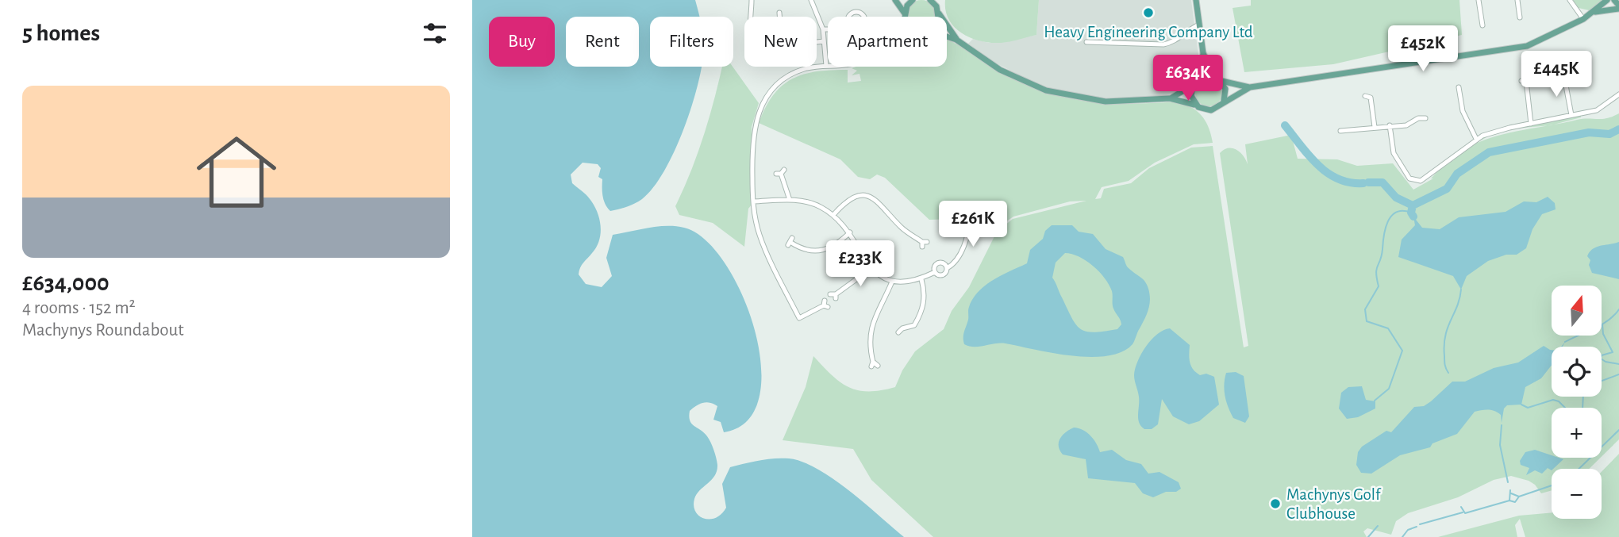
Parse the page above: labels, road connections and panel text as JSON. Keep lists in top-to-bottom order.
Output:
{
  "places": ["Heavy Engineering Company Ltd", "Machynys Golf Clubhouse"],
  "north": "top",
  "page": {
    "heading": "5 homes",
    "chip": [
      "Buy",
      "Rent",
      "Filters",
      "New",
      "Apartment"
    ],
    "price": [
      "£452K",
      "£445K",
      "£634K",
      "£261K",
      "£233K"
    ],
    "list": [
      {
        "name": "£634,000",
        "note": "4 rooms · 152 m² · Machynys Roundabout"
      }
    ],
    "map_buttons": ["+", "−"]
  }
}
